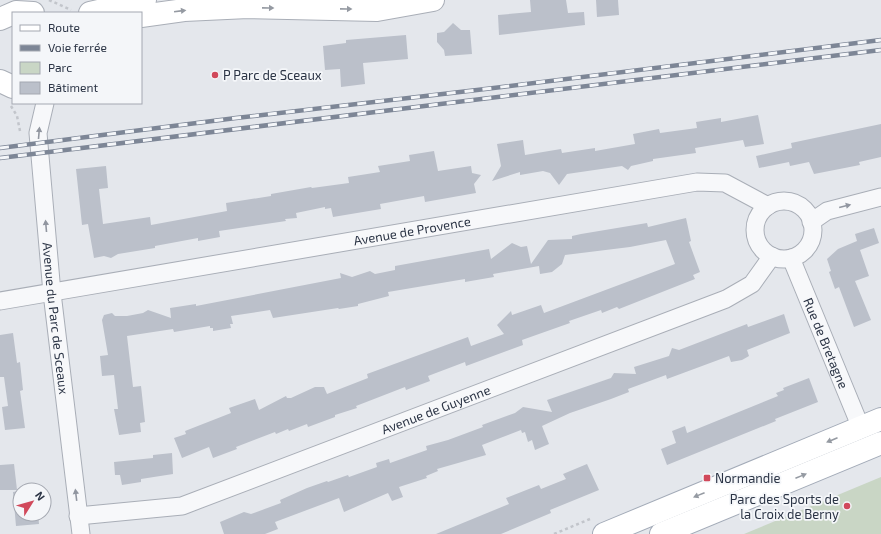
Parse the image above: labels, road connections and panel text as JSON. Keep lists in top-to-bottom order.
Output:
{
  "streets": {
    "street": [
      "Avenue de Provence",
      "Avenue du Parc de Sceaux",
      "Rue de Bretagne",
      "Avenue de Guyenne"
    ]
  },
  "crossings": [
    ["Avenue de Provence", "Avenue du Parc de Sceaux"],
    ["Avenue de Provence", "Rue de Bretagne"],
    ["Avenue de Provence", "Avenue de Guyenne"],
    ["Avenue du Parc de Sceaux", "Avenue de Guyenne"],
    ["Rue de Bretagne", "Avenue de Guyenne"]
  ],
  "one_way": ["Avenue du Parc de Sceaux"],
  "places": {
    "other": ["P Parc de Sceaux", "Parc des Sports de la Croix de Berny"],
    "transit": ["Normandie"]
  },
  "legend": [
    "Route",
    "Voie ferrée",
    "Parc",
    "Bâtiment"
  ],
  "north": "top right"
}
